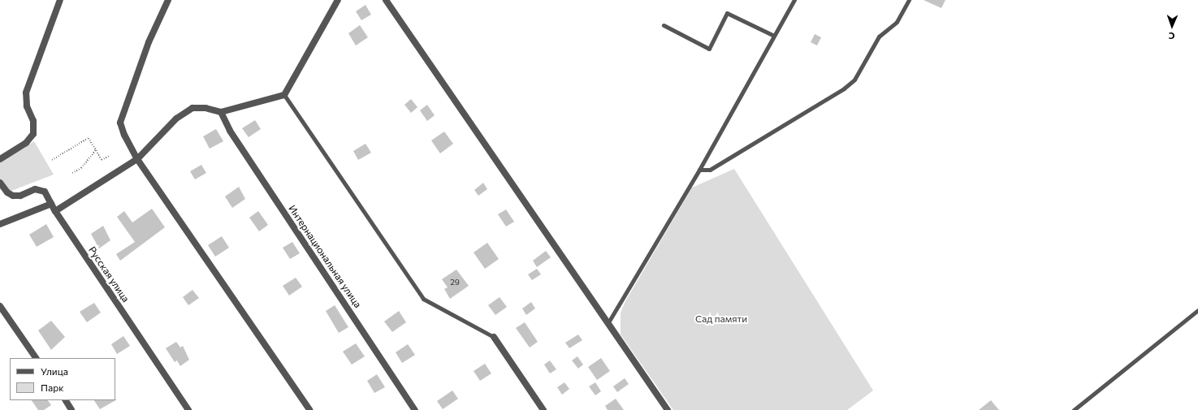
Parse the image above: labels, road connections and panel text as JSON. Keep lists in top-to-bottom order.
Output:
{
  "streets": {
    "street": ["Интернациональная улица", "Русская улица"]
  },
  "parks": ["Сад памяти"],
  "house_numbers": ["29"],
  "legend": ["Улица", "Парк"],
  "north": "bottom"
}
